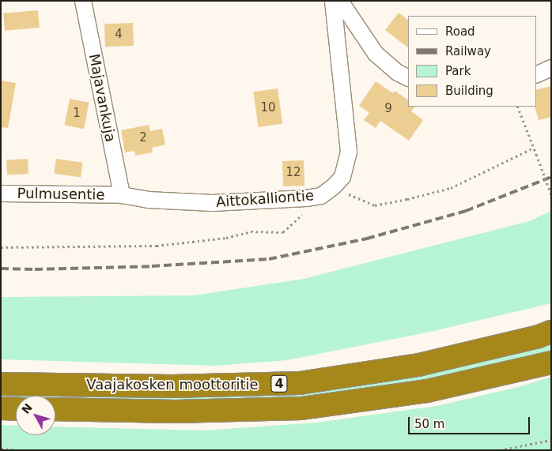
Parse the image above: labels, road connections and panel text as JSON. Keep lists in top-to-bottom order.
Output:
{
  "streets": {
    "highway": ["4", "Vaajakosken moottoritie"],
    "street": ["Majavankuja", "Pulmusentie", "Aittokalliontie"]
  },
  "crossings": [
    ["Majavankuja", "Pulmusentie"],
    ["Majavankuja", "Aittokalliontie"],
    ["Pulmusentie", "Aittokalliontie"]
  ],
  "house_numbers": [
    "4",
    "10",
    "9",
    "1",
    "2",
    "12"
  ],
  "legend": [
    "Road",
    "Railway",
    "Park",
    "Building"
  ],
  "scale_bar": "50 m",
  "north": "top left"
}
